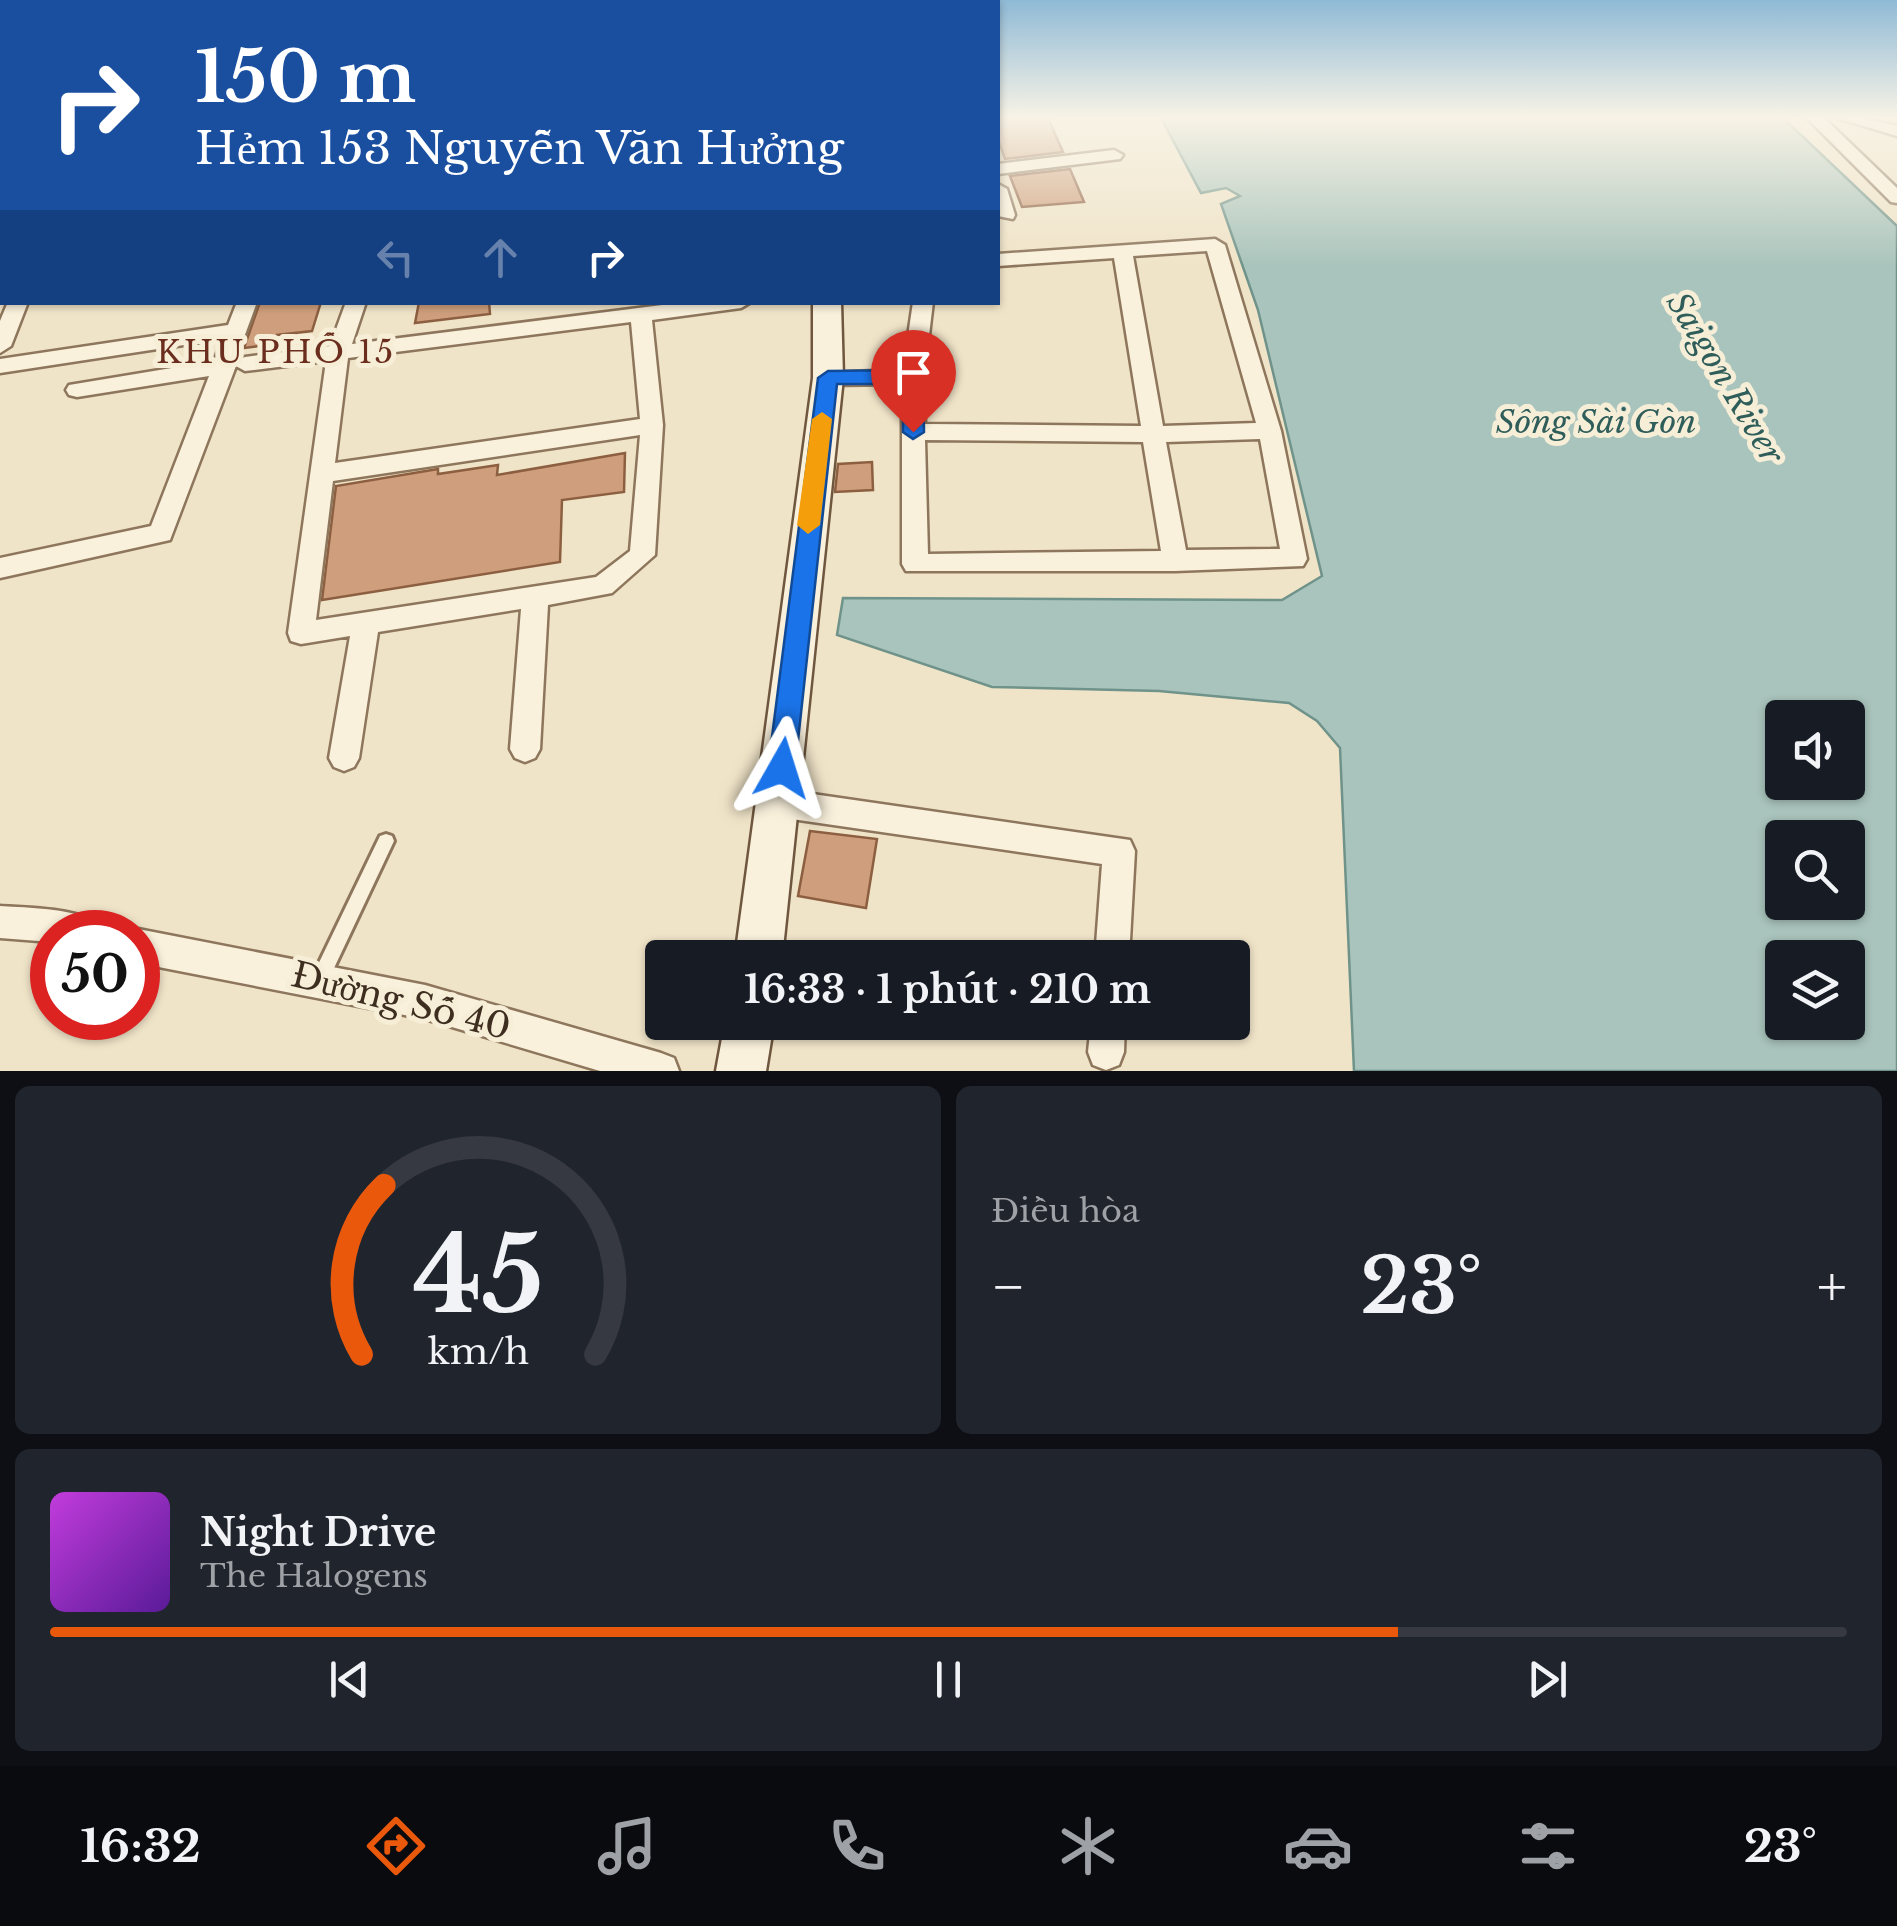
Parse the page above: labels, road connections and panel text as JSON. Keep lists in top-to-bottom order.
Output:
{
  "streets": {
    "street": ["Đường Số 40"]
  },
  "districts": ["KHU PHỐ 15"],
  "water": ["Saigon River", "Sông Sài Gòn"],
  "page": {
    "turn": ["150 m", "Hẻm 153 Nguyễn Văn Hưởng"],
    "limit": "50",
    "trip": "16:33 · 1 phút · 210 m",
    "tile": "Điều hòa",
    "heat": ["−", "23°", "+"],
    "song": ["Night Drive", "The Halogens"],
    "tabs": ["16:32", "23°"],
    "gauge": ["45", "km/h"]
  }
}
